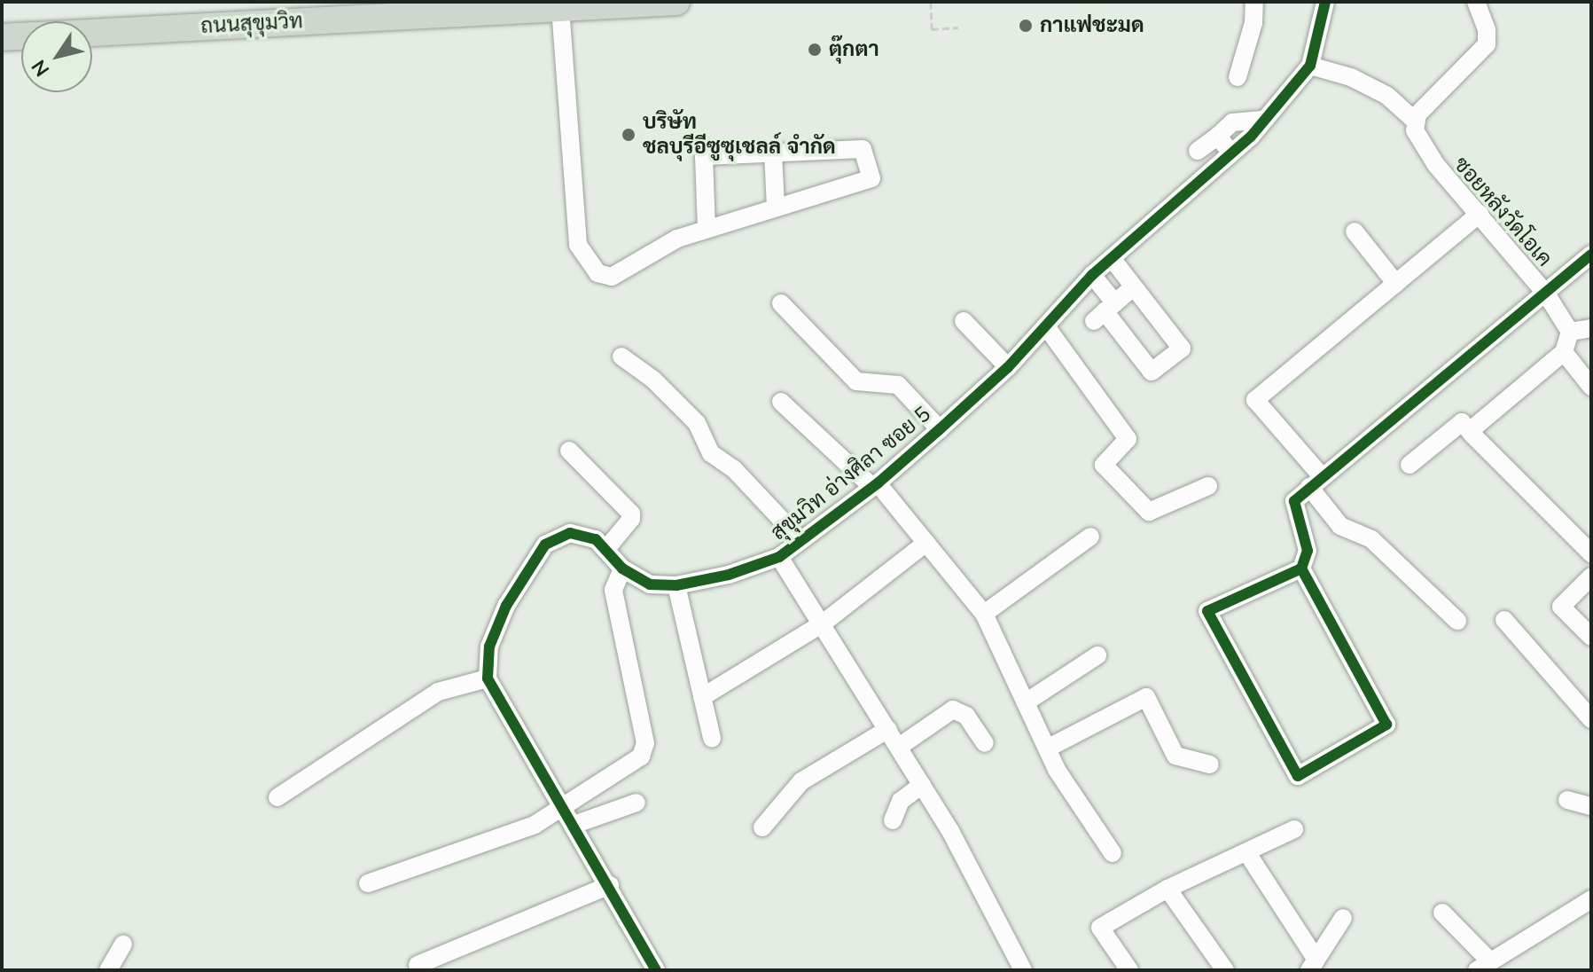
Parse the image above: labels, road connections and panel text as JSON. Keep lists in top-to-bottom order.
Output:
{
  "streets": {
    "highway": ["ถนนสุขุมวิท"],
    "street": ["ซอยหลังวัดโอเค", "สุขุมวิท อ่างศิลา ซอย 5"]
  },
  "places": ["กาแฟชะมด", "ตุ๊กตา", "บริษัท ชลบุรีอีซูซุเชลล์ จำกัด"],
  "north": "bottom left"
}
